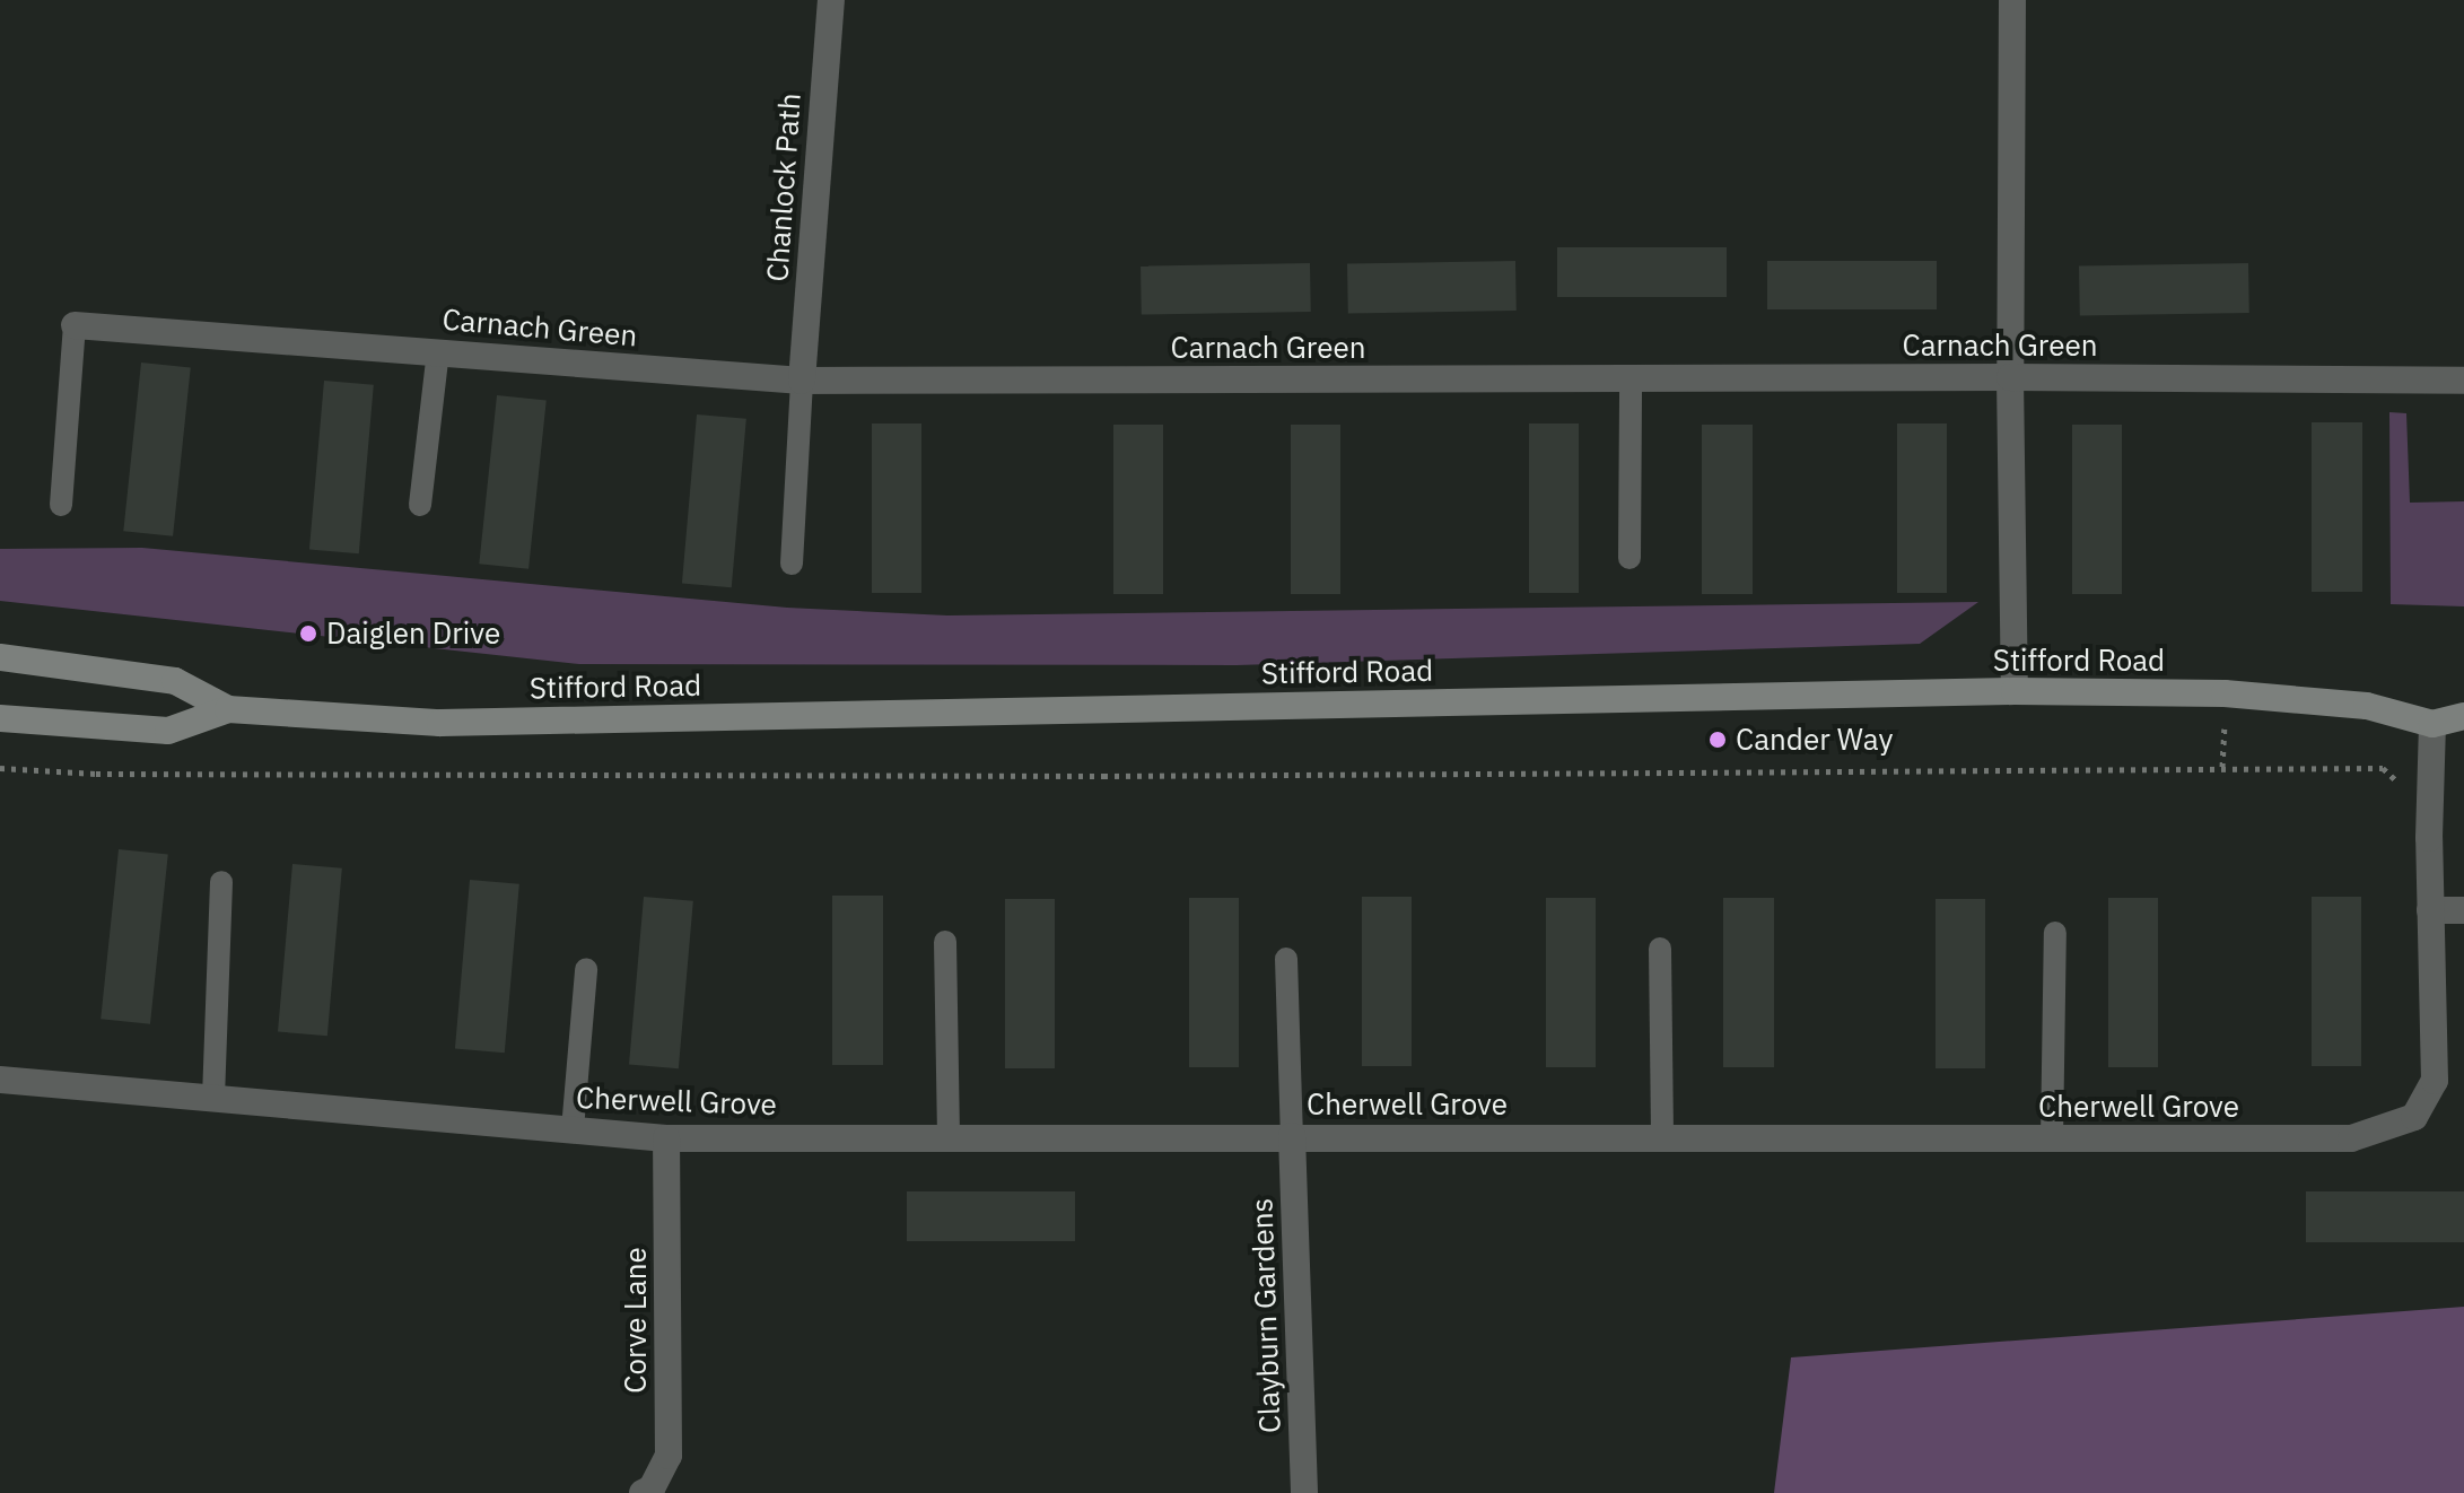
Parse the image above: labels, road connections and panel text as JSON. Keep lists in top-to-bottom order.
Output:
{
  "streets": {
    "main road": ["Stifford Road"],
    "street": [
      "Chanlock Path",
      "Carnach Green",
      "Cherwell Grove",
      "Clayburn Gardens",
      "Corve Lane"
    ]
  },
  "crossings": [
    ["Chanlock Path", "Carnach Green"],
    ["Stifford Road", "Cherwell Grove"],
    ["Cherwell Grove", "Clayburn Gardens"],
    ["Cherwell Grove", "Corve Lane"]
  ],
  "places": ["Daiglen Drive", "Cander Way"]
}
